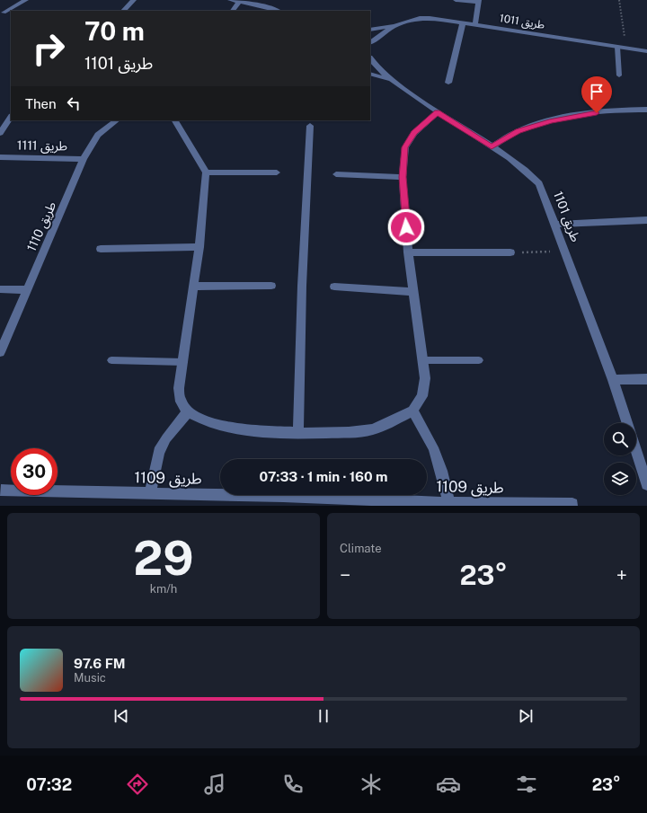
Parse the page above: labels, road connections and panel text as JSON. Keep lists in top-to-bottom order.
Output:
{
  "streets": {
    "street": [
      "طريق 1011",
      "طريق 1111",
      "طريق 1101",
      "طريق 1110",
      "طريق 1109"
    ]
  },
  "crossings": [
    ["طريق 1111", "طريق 1110"]
  ],
  "page": {
    "turn": ["70 m", "طريق 1101"],
    "then": "Then",
    "limit": "30",
    "trip": "07:33 · 1 min · 160 m",
    "tile": [
      ["29", "km/h"],
      "Climate"
    ],
    "heat": ["−", "23°", "+"],
    "song": ["97.6 FM", "Music"],
    "tabs": ["07:32", "23°"]
  }
}
